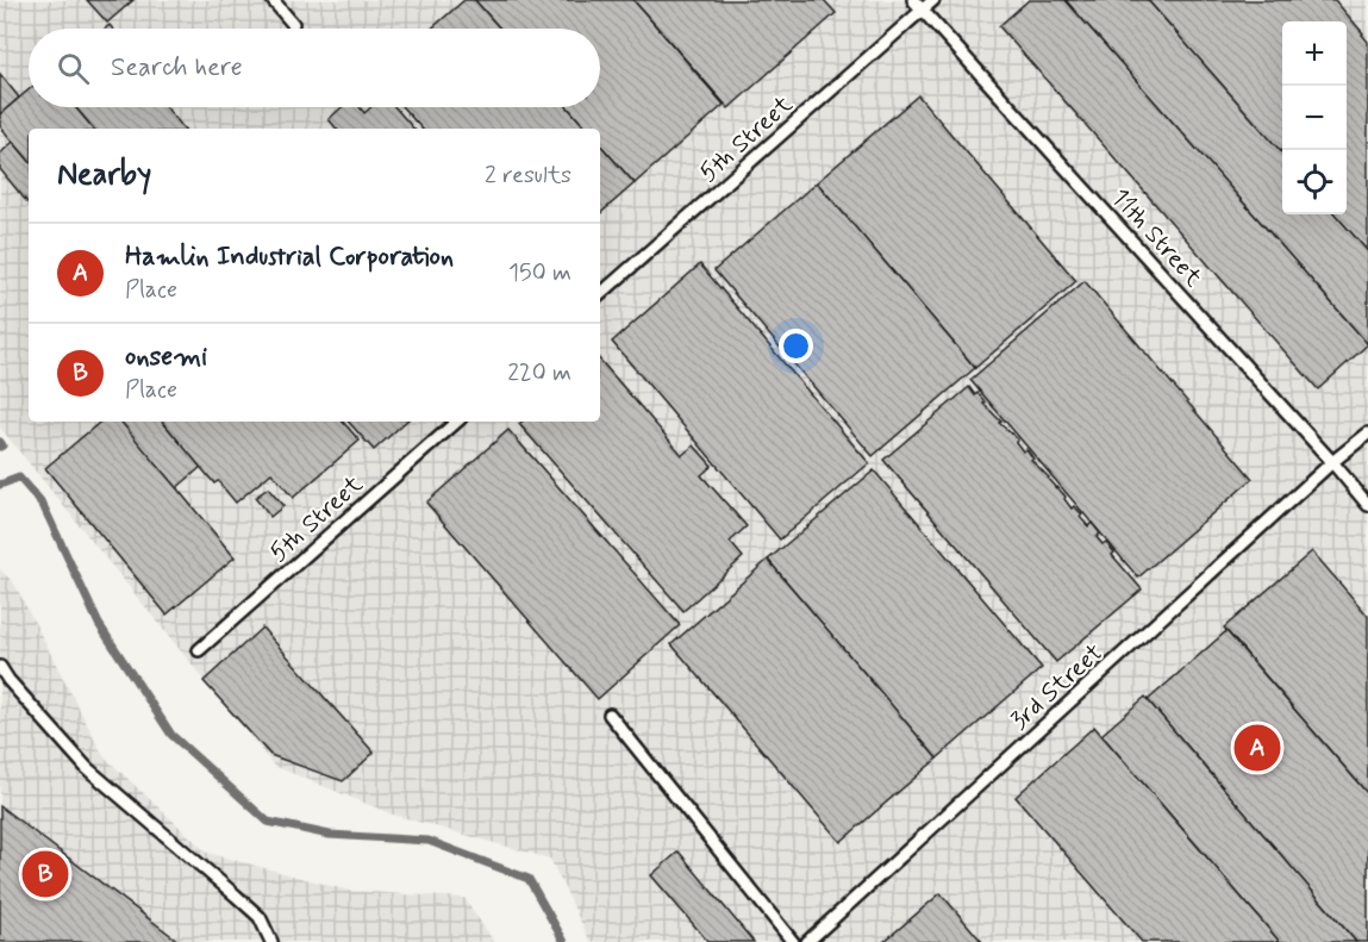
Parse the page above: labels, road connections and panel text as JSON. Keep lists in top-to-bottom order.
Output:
{
  "streets": {
    "lane": ["5th Street", "11th Street", "3rd Street"]
  },
  "crossings": [
    ["5th Street", "11th Street"],
    ["11th Street", "3rd Street"]
  ],
  "page": {
    "map_buttons": ["+", "−"],
    "search": "Search here",
    "heading": ["Nearby", "2 results"],
    "list": [
      {
        "mark": "A",
        "name": "Hamlin Industrial Corporation",
        "note": "Place",
        "value": "150 m"
      },
      {
        "mark": "B",
        "name": "onsemi",
        "note": "Place",
        "value": "220 m"
      }
    ],
    "pins": ["A", "B"]
  }
}
